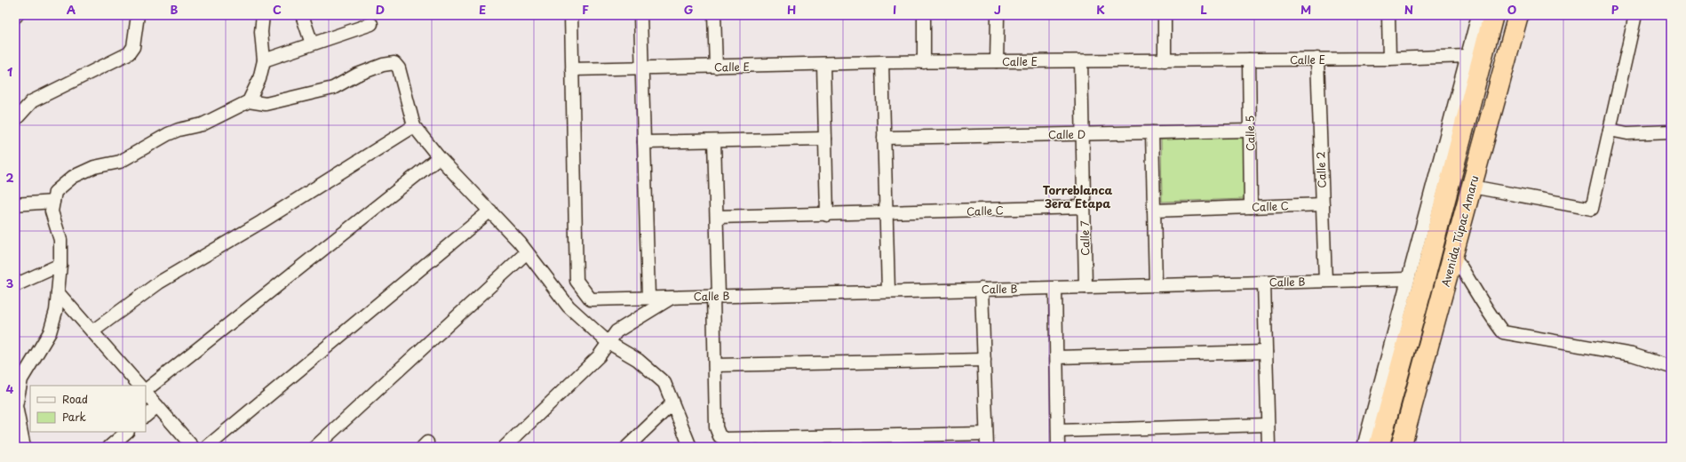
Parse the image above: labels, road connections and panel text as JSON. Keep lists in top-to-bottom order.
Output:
{
  "streets": {
    "highway": ["Avenida Túpac Amaru"],
    "street": [
      "Calle E",
      "Calle 5",
      "Calle D",
      "Calle 2",
      "Calle C",
      "Calle 7",
      "Calle B"
    ]
  },
  "crossings": [
    ["Calle E", "Calle 5"],
    ["Calle E", "Calle 2"],
    ["Calle E", "Calle 7"],
    ["Calle E", "Calle B"],
    ["Calle 5", "Calle D"],
    ["Calle 5", "Calle C"],
    ["Calle D", "Calle 7"],
    ["Calle 2", "Calle C"],
    ["Calle 2", "Calle B"],
    ["Calle C", "Calle 7"],
    ["Calle 7", "Calle B"]
  ],
  "districts": ["Torreblanca 3era Etapa"],
  "legend": ["Road", "Park"],
  "grid": {
    "columns": [
      "A",
      "B",
      "C",
      "D",
      "E",
      "F",
      "G",
      "H",
      "I",
      "J",
      "K",
      "L",
      "M",
      "N",
      "O",
      "P"
    ],
    "rows": [
      "1",
      "2",
      "3",
      "4"
    ]
  }
}
